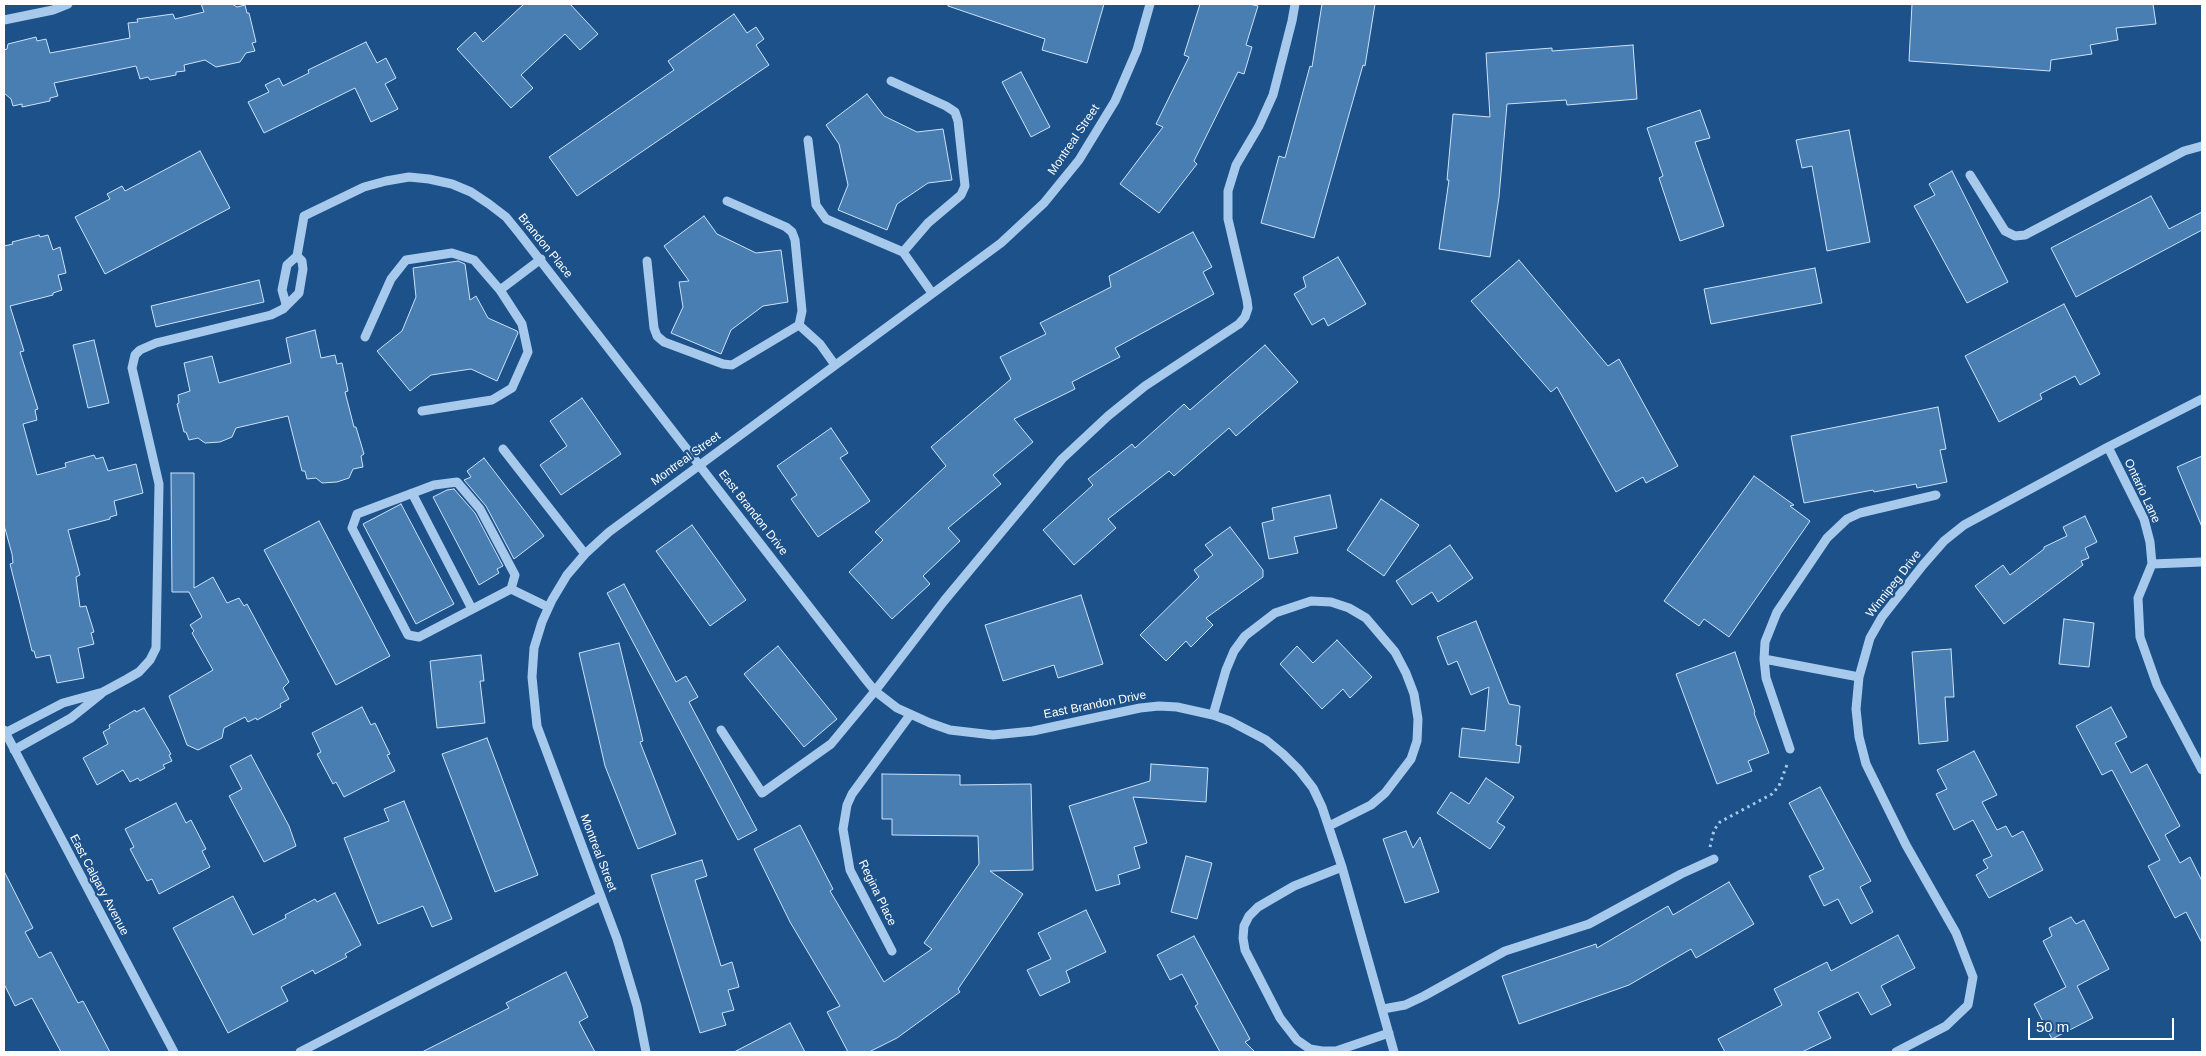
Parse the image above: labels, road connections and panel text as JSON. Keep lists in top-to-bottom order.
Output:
{
  "streets": {
    "street": [
      "Montreal Street",
      "Brandon Place",
      "Ontario Lane",
      "East Brandon Drive",
      "Winnipeg Drive",
      "East Calgary Avenue",
      "Regina Place"
    ]
  },
  "crossings": [
    ["Montreal Street", "Brandon Place"],
    ["Montreal Street", "East Brandon Drive"],
    ["Brandon Place", "East Brandon Drive"],
    ["Ontario Lane", "Winnipeg Drive"],
    ["East Brandon Drive", "Regina Place"]
  ],
  "scale_bar": "50 m"
}
